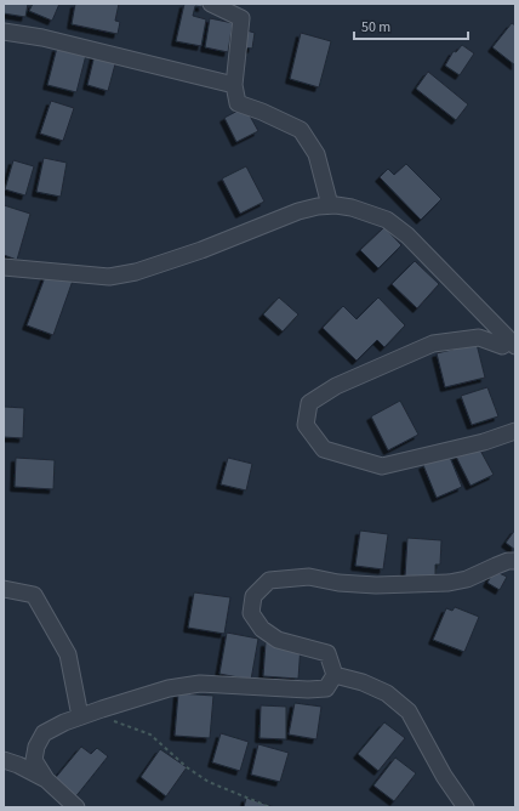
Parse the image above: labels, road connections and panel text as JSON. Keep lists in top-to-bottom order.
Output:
{
  "scale_bar": "50 m"
}
